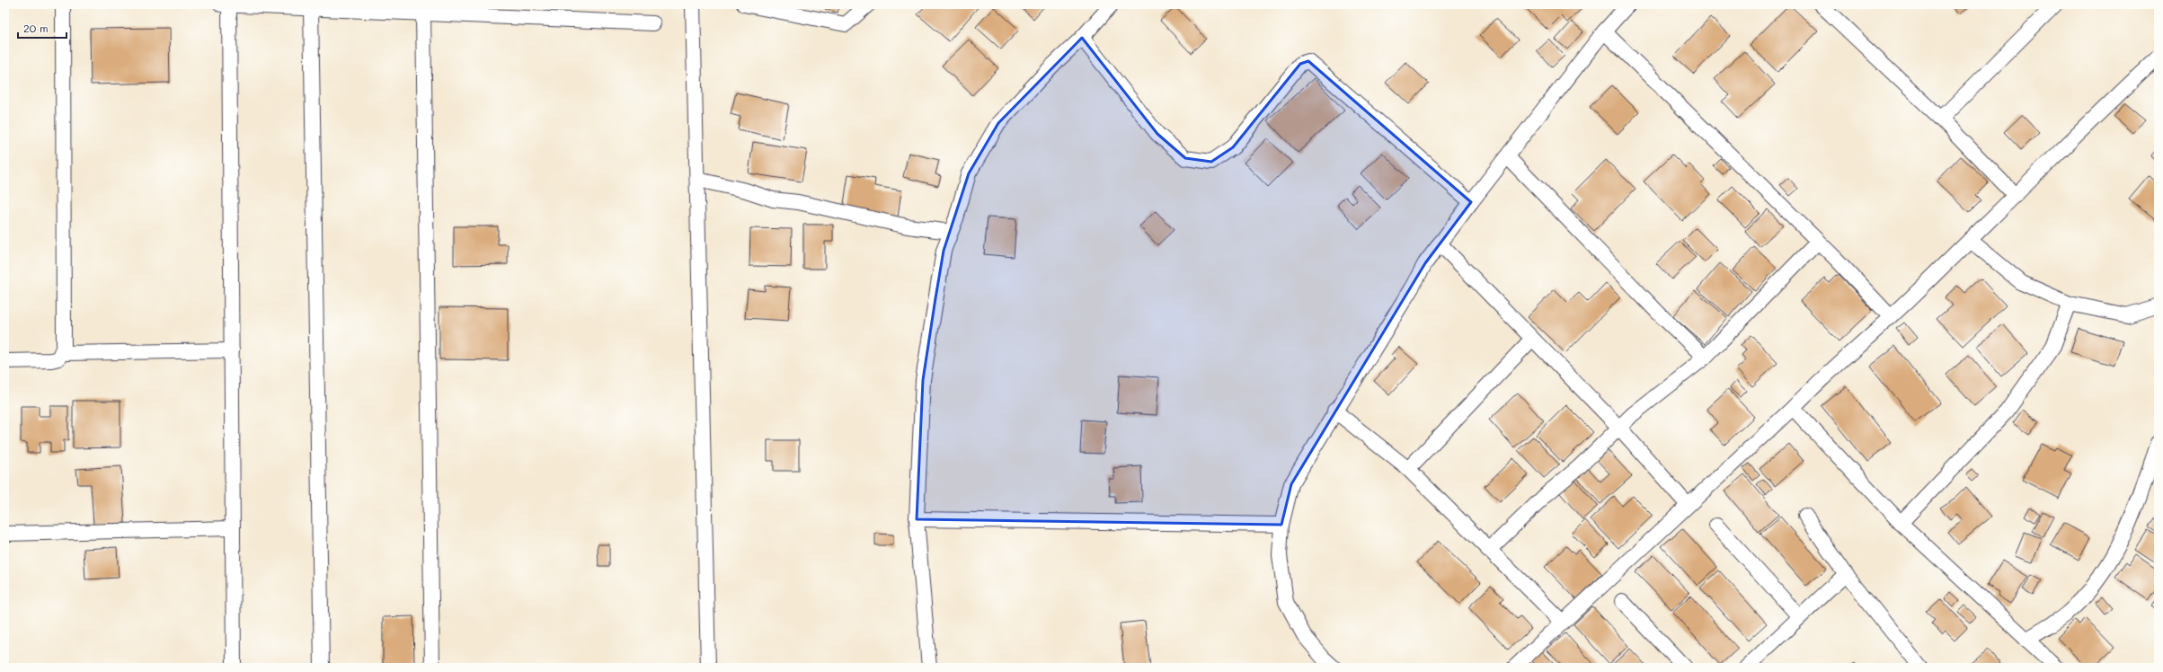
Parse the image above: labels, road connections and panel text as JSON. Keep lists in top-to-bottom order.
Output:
{
  "scale_bar": "20 m"
}
